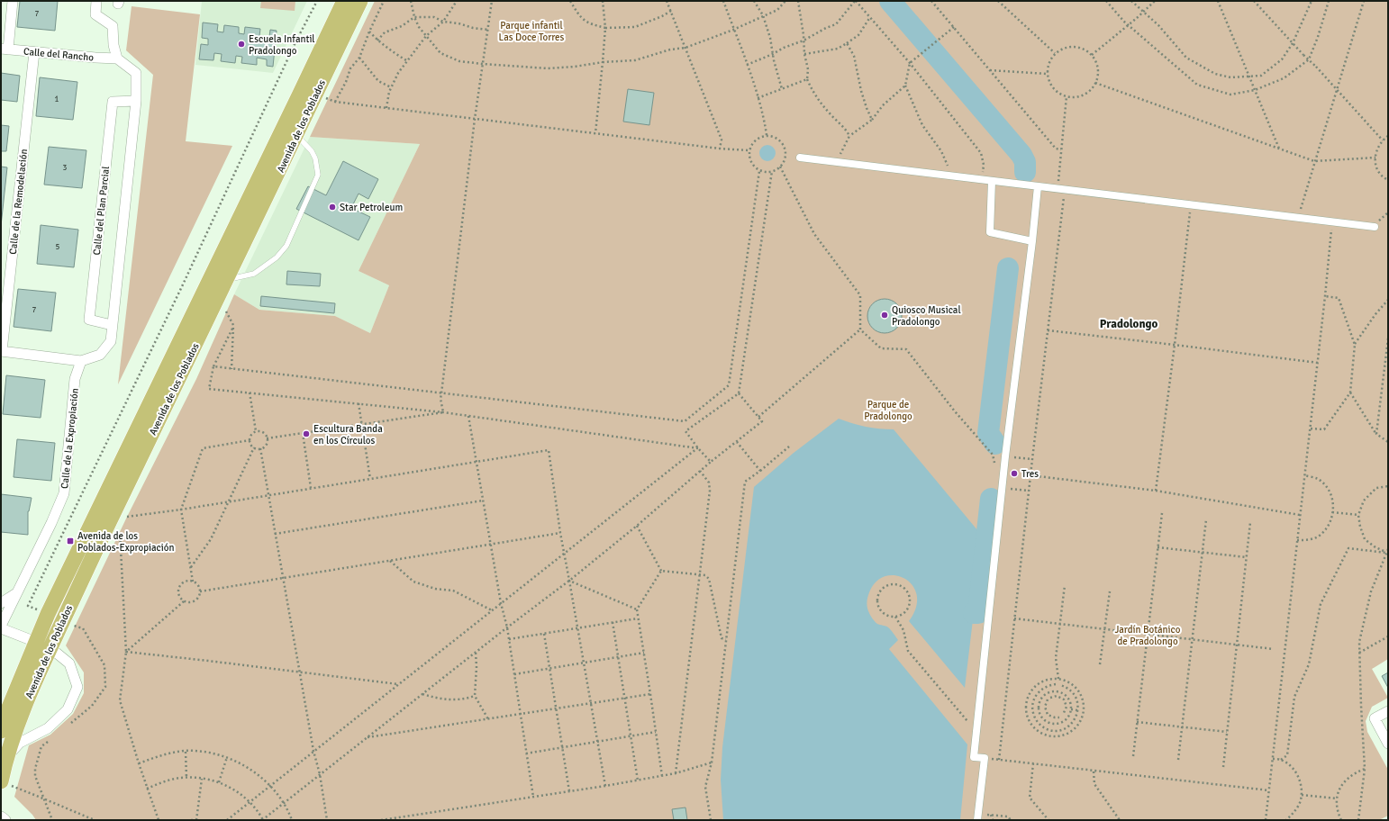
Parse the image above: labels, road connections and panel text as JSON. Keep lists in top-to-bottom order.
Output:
{
  "streets": {
    "main road": ["Avenida de los Poblados"],
    "street": [
      "Calle del Rancho",
      "Calle de la Remodelación",
      "Calle del Plan Parcial",
      "Calle de la Expropiación"
    ]
  },
  "crossings": [
    ["Calle del Rancho", "Calle de la Remodelación"]
  ],
  "districts": ["Pradolongo"],
  "parks": ["Parque infantil Las Doce Torres", "Parque de Pradolongo", "Jardín Botánico de Pradolongo"],
  "places": {
    "other": [
      "Escuela Infantil Pradolongo",
      "Star Petroleum",
      "Quiosco Musical Pradolongo",
      "Escultura Banda en los Círculos",
      "Tres"
    ],
    "transit": ["Avenida de los Poblados-Expropiación"]
  },
  "house_numbers": [
    "7",
    "1",
    "3",
    "5",
    "7"
  ]
}
